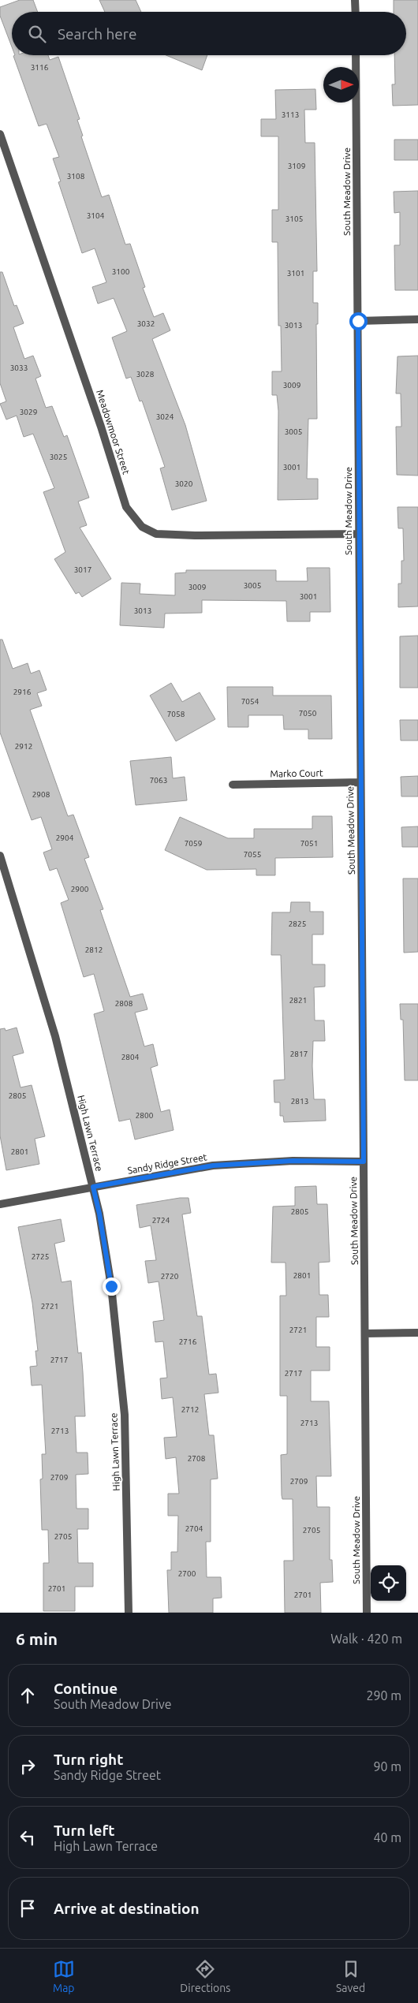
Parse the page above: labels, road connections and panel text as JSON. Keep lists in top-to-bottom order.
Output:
{
  "streets": {
    "street": [
      "South Meadow Drive",
      "Meadowmoor Street",
      "Marko Court",
      "High Lawn Terrace",
      "Sandy Ridge Street"
    ]
  },
  "crossings": [
    ["South Meadow Drive", "Meadowmoor Street"],
    ["South Meadow Drive", "Marko Court"],
    ["South Meadow Drive", "Sandy Ridge Street"],
    ["High Lawn Terrace", "Sandy Ridge Street"]
  ],
  "house_numbers": [
    "3116",
    "3113",
    "3109",
    "3108",
    "3104",
    "3105",
    "3100",
    "3101",
    "3032",
    "3013",
    "3033",
    "3028",
    "3009",
    "3029",
    "3024",
    "3005",
    "3025",
    "3001",
    "3020",
    "3017",
    "3005",
    "3009",
    "3001",
    "3013",
    "2916",
    "7054",
    "7050",
    "7058",
    "2912",
    "7063",
    "2908",
    "2904",
    "7059",
    "7051",
    "7055",
    "2900",
    "2825",
    "2812",
    "2821",
    "2808",
    "2817",
    "2804",
    "2805",
    "2813",
    "2800",
    "2801",
    "2805",
    "2724",
    "2725",
    "2801",
    "2720",
    "2721",
    "2721",
    "2716",
    "2717",
    "2717",
    "2712",
    "2713",
    "2713",
    "2708",
    "2709",
    "2709",
    "2704",
    "2705",
    "2705",
    "2700",
    "2701",
    "2701"
  ],
  "north": "right",
  "page": {
    "search": "Search here",
    "heading": ["6 min", "Walk · 420 m"],
    "list": [
      ["Continue", "South Meadow Drive", "290 m"],
      ["Turn right", "Sandy Ridge Street", "90 m"],
      ["Turn left", "High Lawn Terrace", "40 m"],
      "Arrive at destination"
    ],
    "nav": ["Map", "Directions", "Saved"]
  }
}
